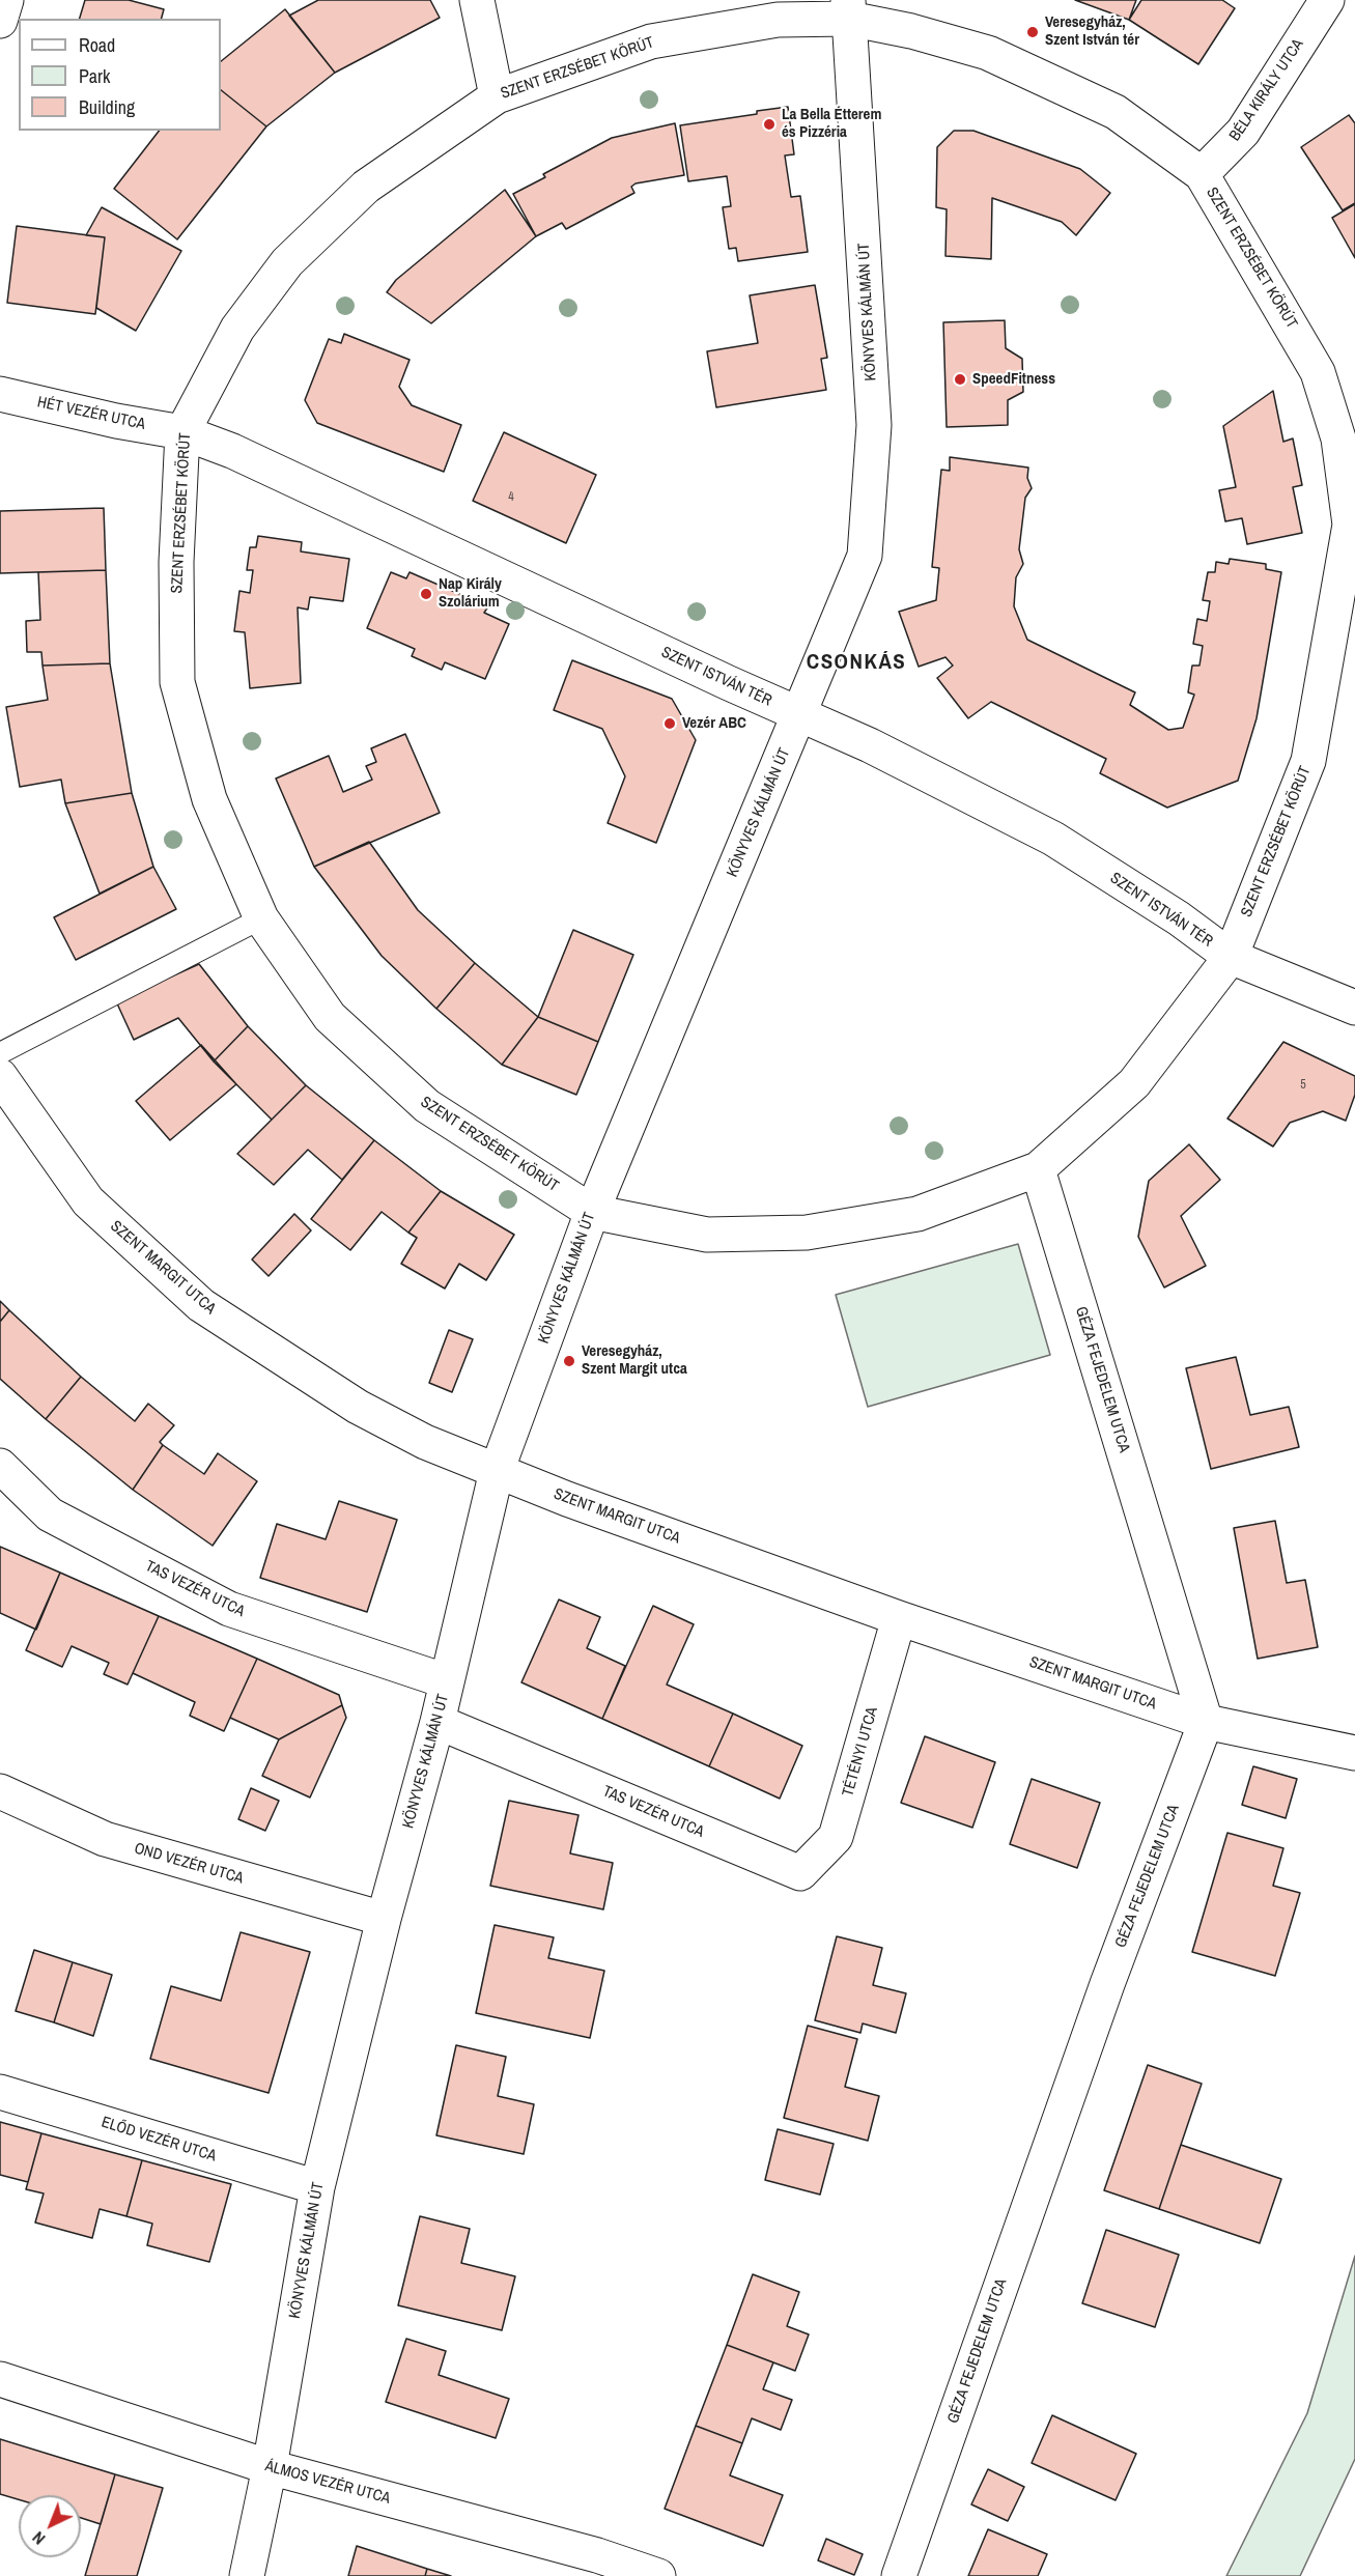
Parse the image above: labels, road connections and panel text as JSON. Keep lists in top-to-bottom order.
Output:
{
  "streets": {
    "street": [
      "SZENT ERZSÉBET KÖRÚT",
      "BÉLA KIRÁLY UTCA",
      "KÖNYVES KÁLMÁN ÚT",
      "HÉT VEZÉR UTCA",
      "SZENT ISTVÁN TÉR",
      "SZENT MARGIT UTCA",
      "GÉZA FEJEDELEM UTCA",
      "TAS VEZÉR UTCA",
      "TÉTÉNYI UTCA",
      "OND VEZÉR UTCA",
      "ELŐD VEZÉR UTCA",
      "ÁLMOS VEZÉR UTCA"
    ]
  },
  "crossings": [
    ["SZENT ERZSÉBET KÖRÚT", "BÉLA KIRÁLY UTCA"],
    ["SZENT ERZSÉBET KÖRÚT", "KÖNYVES KÁLMÁN ÚT"],
    ["SZENT ERZSÉBET KÖRÚT", "HÉT VEZÉR UTCA"],
    ["SZENT ERZSÉBET KÖRÚT", "SZENT ISTVÁN TÉR"],
    ["SZENT ERZSÉBET KÖRÚT", "GÉZA FEJEDELEM UTCA"],
    ["KÖNYVES KÁLMÁN ÚT", "SZENT ISTVÁN TÉR"],
    ["KÖNYVES KÁLMÁN ÚT", "SZENT MARGIT UTCA"],
    ["KÖNYVES KÁLMÁN ÚT", "TAS VEZÉR UTCA"],
    ["KÖNYVES KÁLMÁN ÚT", "OND VEZÉR UTCA"],
    ["KÖNYVES KÁLMÁN ÚT", "ELŐD VEZÉR UTCA"],
    ["KÖNYVES KÁLMÁN ÚT", "ÁLMOS VEZÉR UTCA"],
    ["HÉT VEZÉR UTCA", "SZENT ISTVÁN TÉR"],
    ["SZENT MARGIT UTCA", "GÉZA FEJEDELEM UTCA"],
    ["SZENT MARGIT UTCA", "TÉTÉNYI UTCA"],
    ["TAS VEZÉR UTCA", "TÉTÉNYI UTCA"]
  ],
  "districts": ["CSONKÁS"],
  "places": [
    "Veresegyház, Szent István tér",
    "La Bella Étterem és Pizzéria",
    "SpeedFitness",
    "Nap Király Szolárium",
    "Vezér ABC",
    "Veresegyház, Szent Margit utca"
  ],
  "house_numbers": ["4", "5"],
  "legend": ["Road", "Park", "Building"],
  "north": "bottom left"
}
